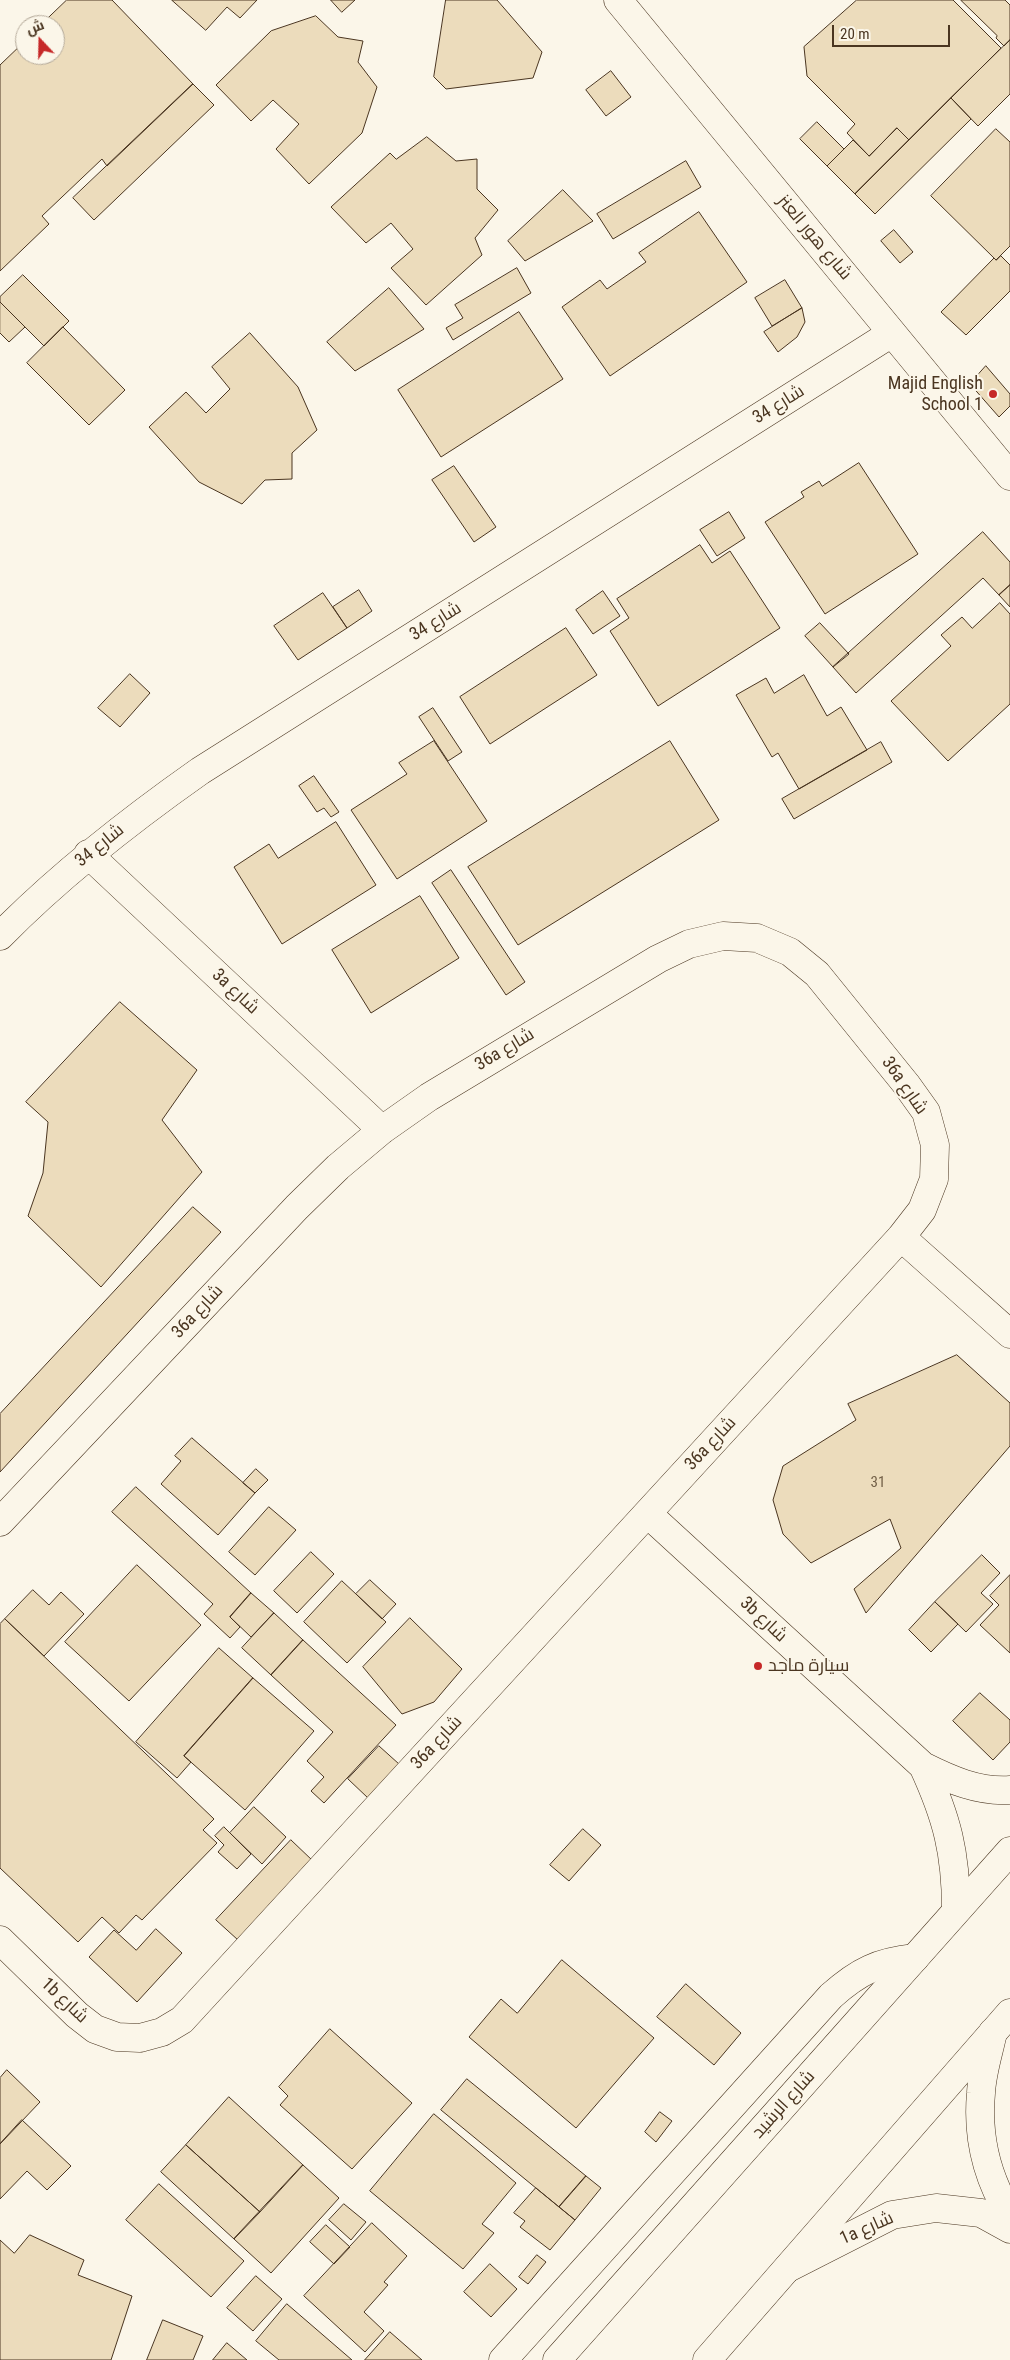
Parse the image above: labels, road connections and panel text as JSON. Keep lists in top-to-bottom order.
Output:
{
  "streets": {
    "street": [
      "شارع هور العنز",
      "شارع 34",
      "3a شارع",
      "36a شارع",
      "3b شارع",
      "1b شارع",
      "شارع الرشيد",
      "1a شارع"
    ]
  },
  "crossings": [
    ["شارع هور العنز", "شارع 34"],
    ["شارع 34", "3a شارع"],
    ["3a شارع", "36a شارع"],
    ["36a شارع", "3b شارع"],
    ["36a شارع", "1b شارع"],
    ["3b شارع", "شارع الرشيد"]
  ],
  "places": ["Majid English School 1", "سيارة ماجد"],
  "house_numbers": ["31"],
  "scale_bar": "20 m",
  "north": "top"
}
